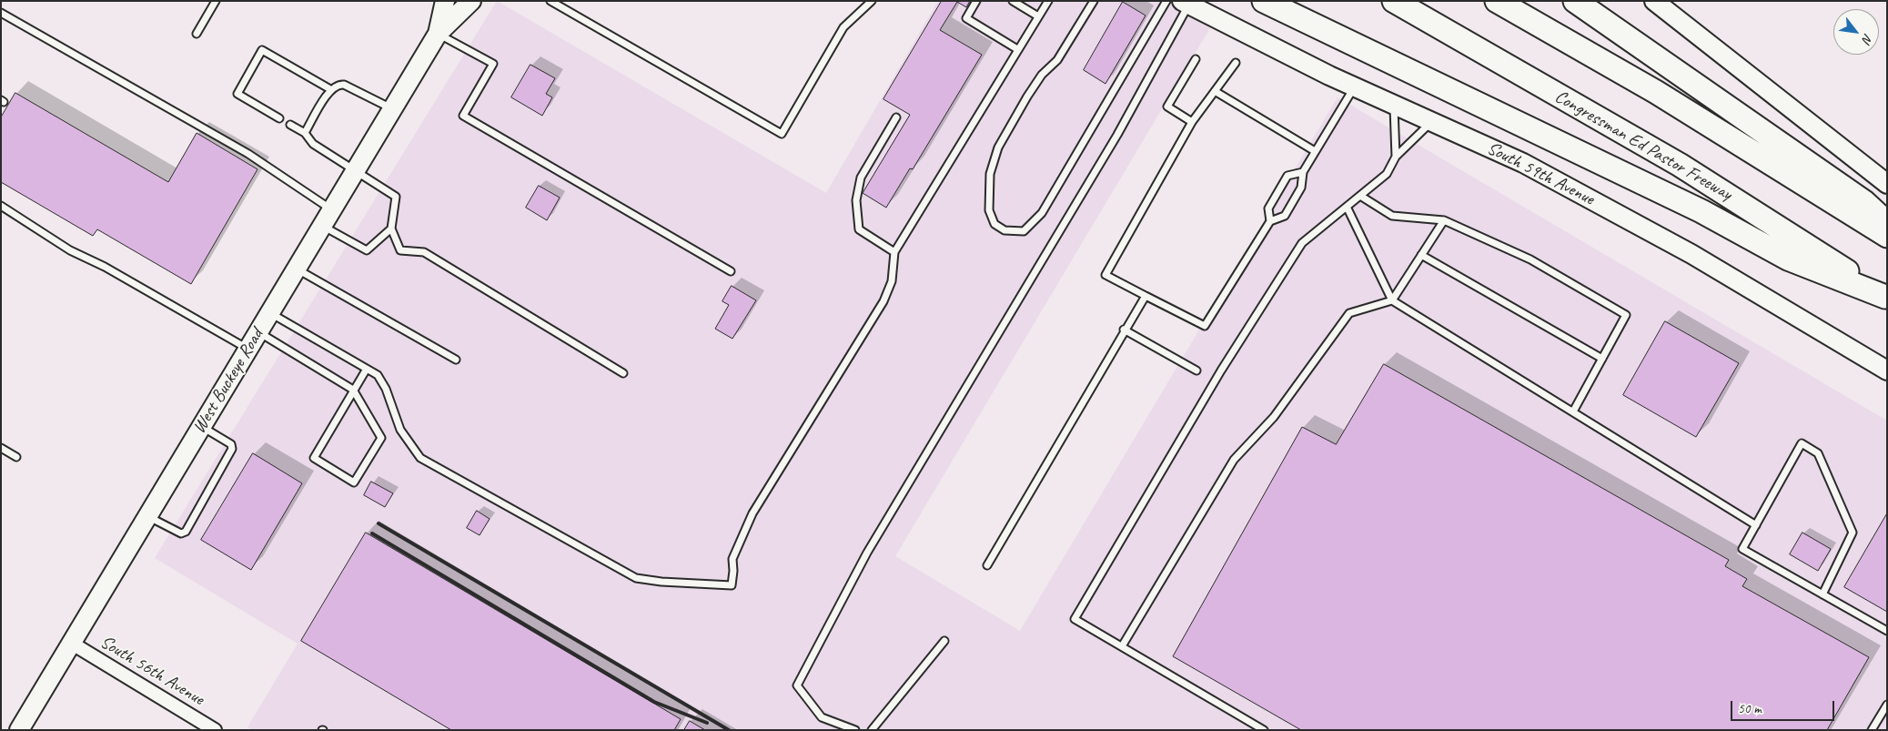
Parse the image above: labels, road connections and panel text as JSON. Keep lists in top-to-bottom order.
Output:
{
  "streets": {
    "highway": ["Congressman Ed Pastor Freeway"],
    "main road": ["South 59th Avenue", "West Buckeye Road"],
    "street": ["South 56th Avenue"]
  },
  "crossings": [
    ["West Buckeye Road", "South 56th Avenue"]
  ],
  "scale_bar": "50 m",
  "north": "bottom right"
}
